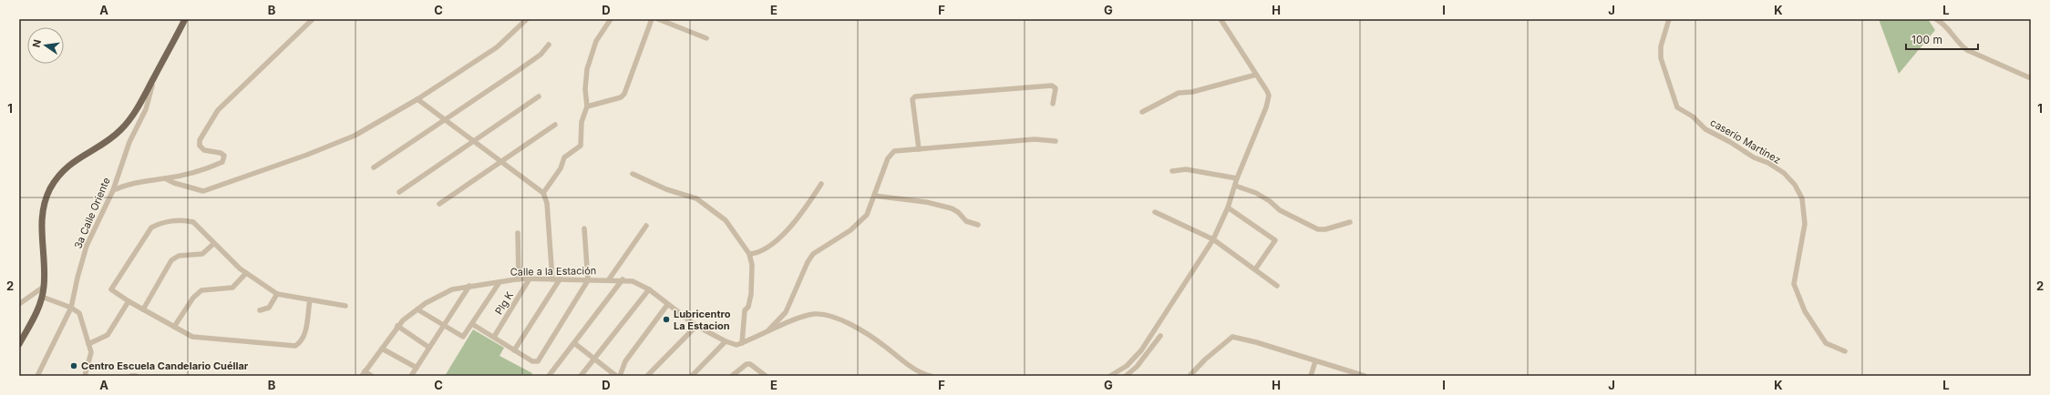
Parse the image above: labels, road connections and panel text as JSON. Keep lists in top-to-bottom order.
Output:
{
  "streets": {
    "street": [
      "caserío Martínez",
      "3a Calle Oriente",
      "Calle a la Estación",
      "Plg K"
    ]
  },
  "crossings": [
    ["Calle a la Estación", "Plg K"]
  ],
  "places": ["Lubricentro La Estacion", "Centro Escuela Candelario Cuéllar"],
  "scale_bar": "100 m",
  "north": "left",
  "grid": {
    "columns": [
      "A",
      "B",
      "C",
      "D",
      "E",
      "F",
      "G",
      "H",
      "I",
      "J",
      "K",
      "L"
    ],
    "rows": ["1", "2"]
  }
}
